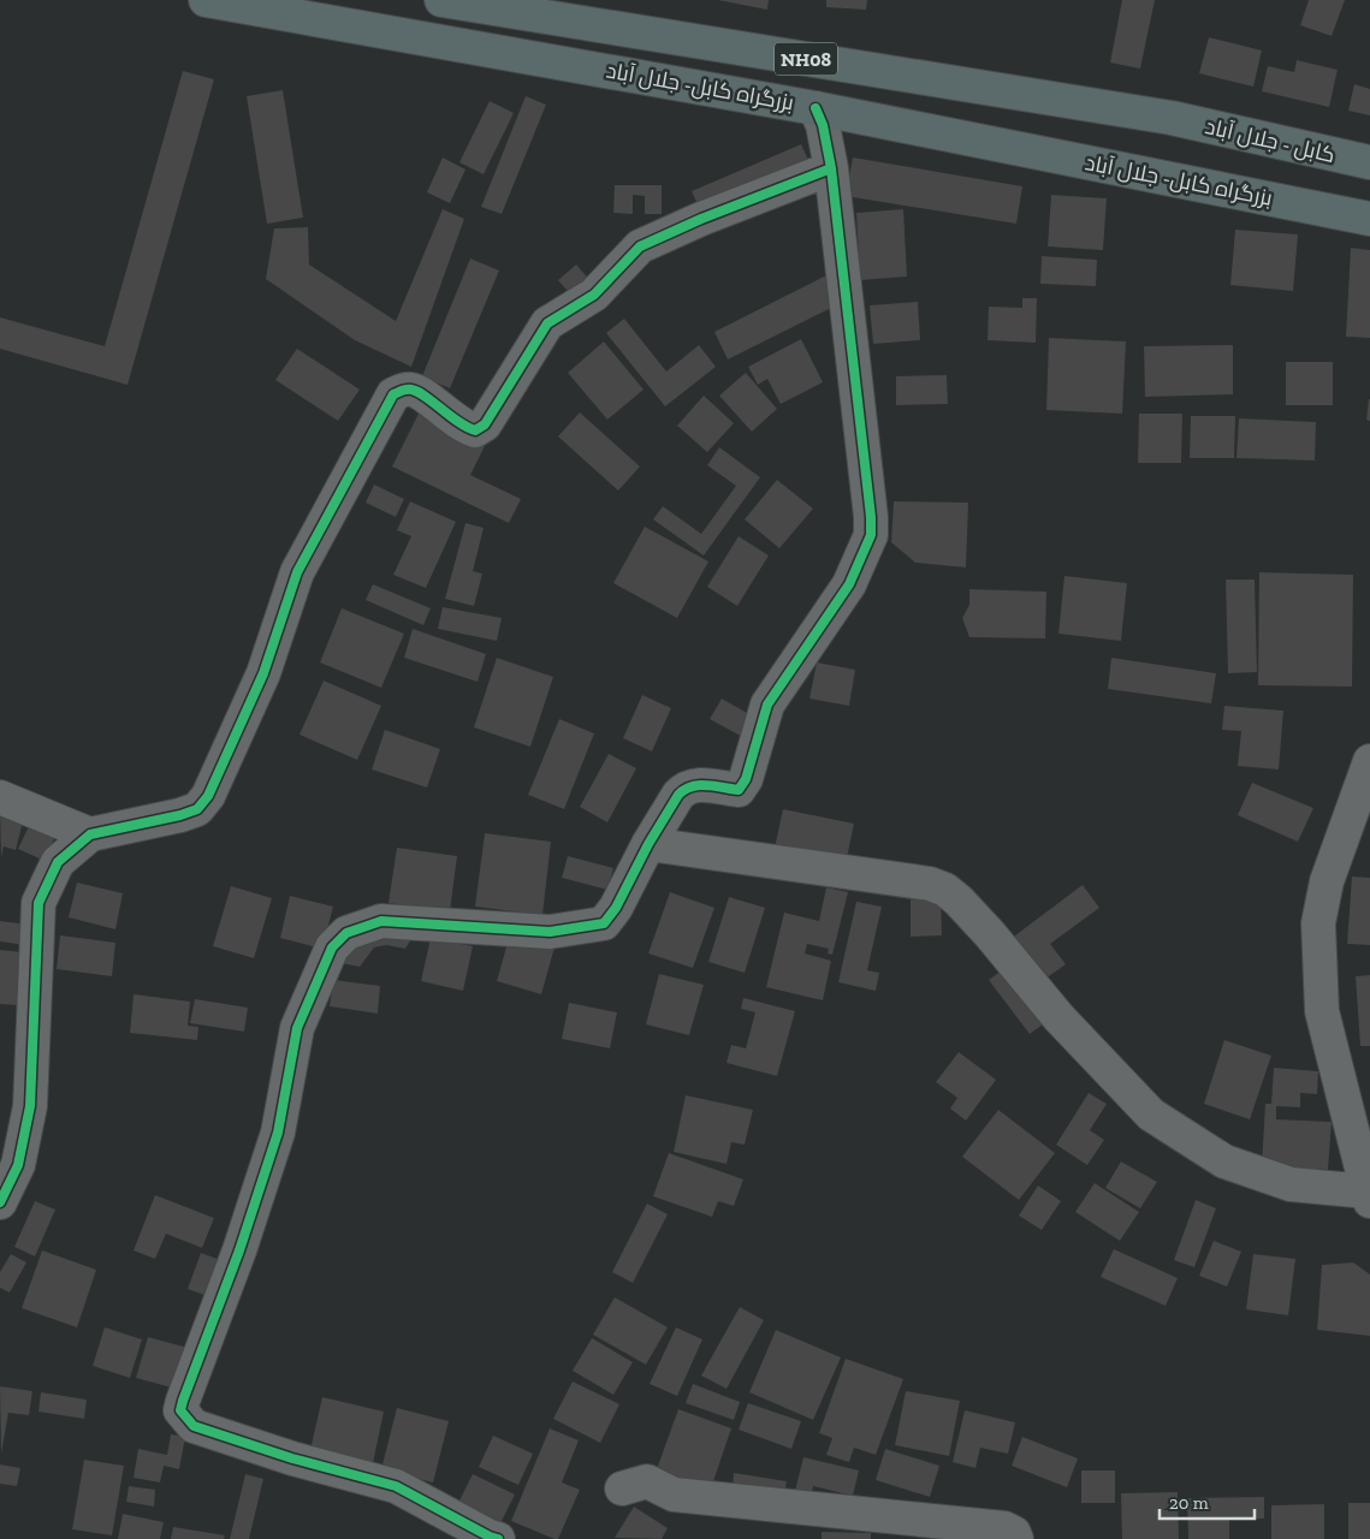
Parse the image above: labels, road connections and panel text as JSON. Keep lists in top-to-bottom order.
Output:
{
  "streets": {
    "highway": ["NH08", "بزرگراه کابل- جلال آباد", "کابل - جلال آباد"]
  },
  "crossings": [
    ["بزرگراه کابل- جلال آباد", "کابل - جلال آباد"]
  ],
  "scale_bar": "20 m"
}
